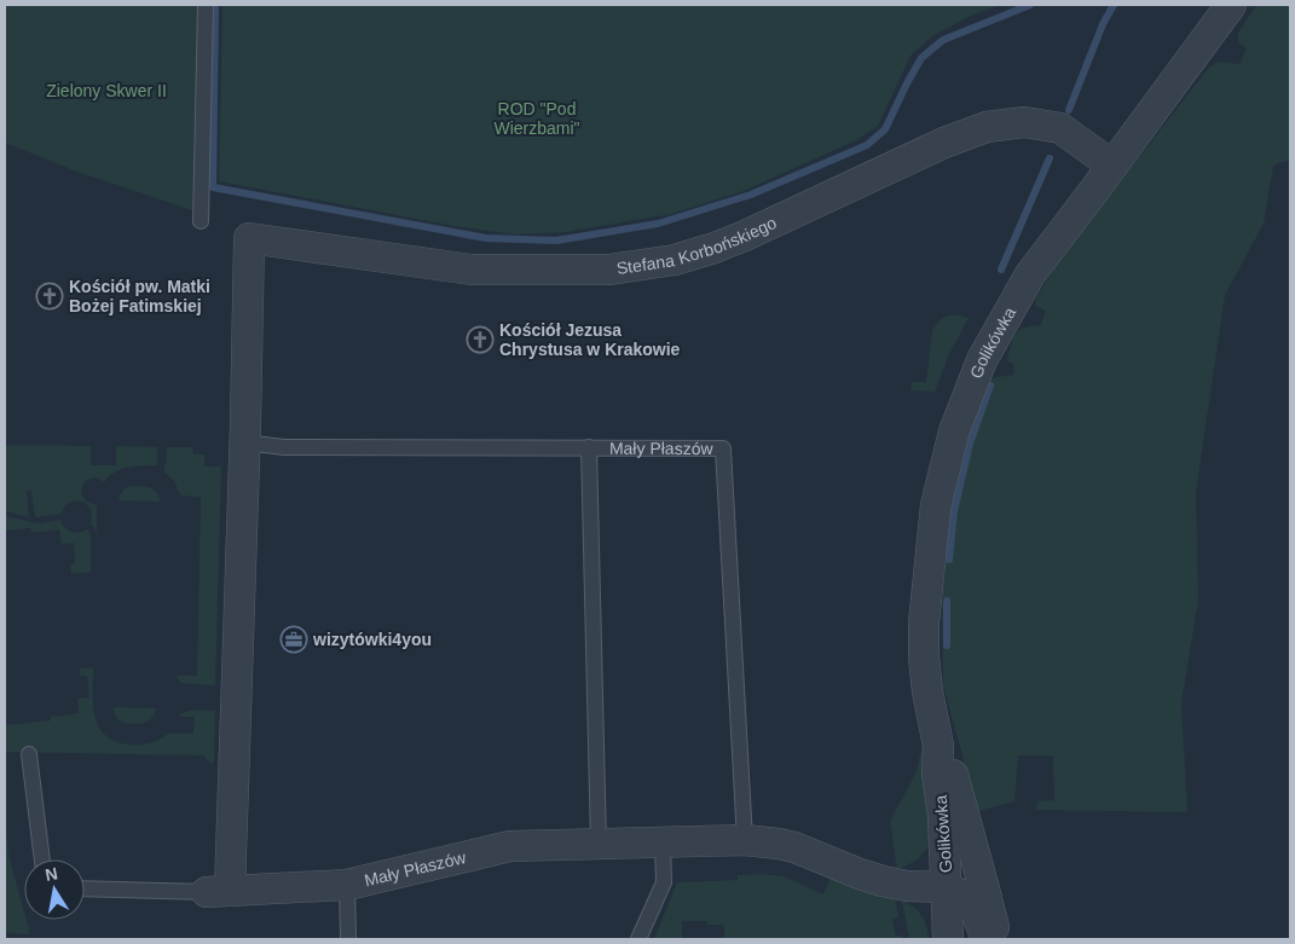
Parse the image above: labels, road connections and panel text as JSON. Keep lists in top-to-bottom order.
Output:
{
  "streets": {
    "street": ["Stefana Korbońskiego", "Golikówka", "Mały Płaszów"]
  },
  "crossings": [
    ["Stefana Korbońskiego", "Golikówka"],
    ["Stefana Korbońskiego", "Mały Płaszów"],
    ["Golikówka", "Mały Płaszów"]
  ],
  "parks": ["Zielony Skwer II", "ROD \"Pod Wierzbami\""],
  "places": {
    "church": ["Kościół pw. Matki Bożej Fatimskiej", "Kościół Jezusa Chrystusa w Krakowie"],
    "office": ["wizytówki4you"]
  },
  "north": "top"
}
